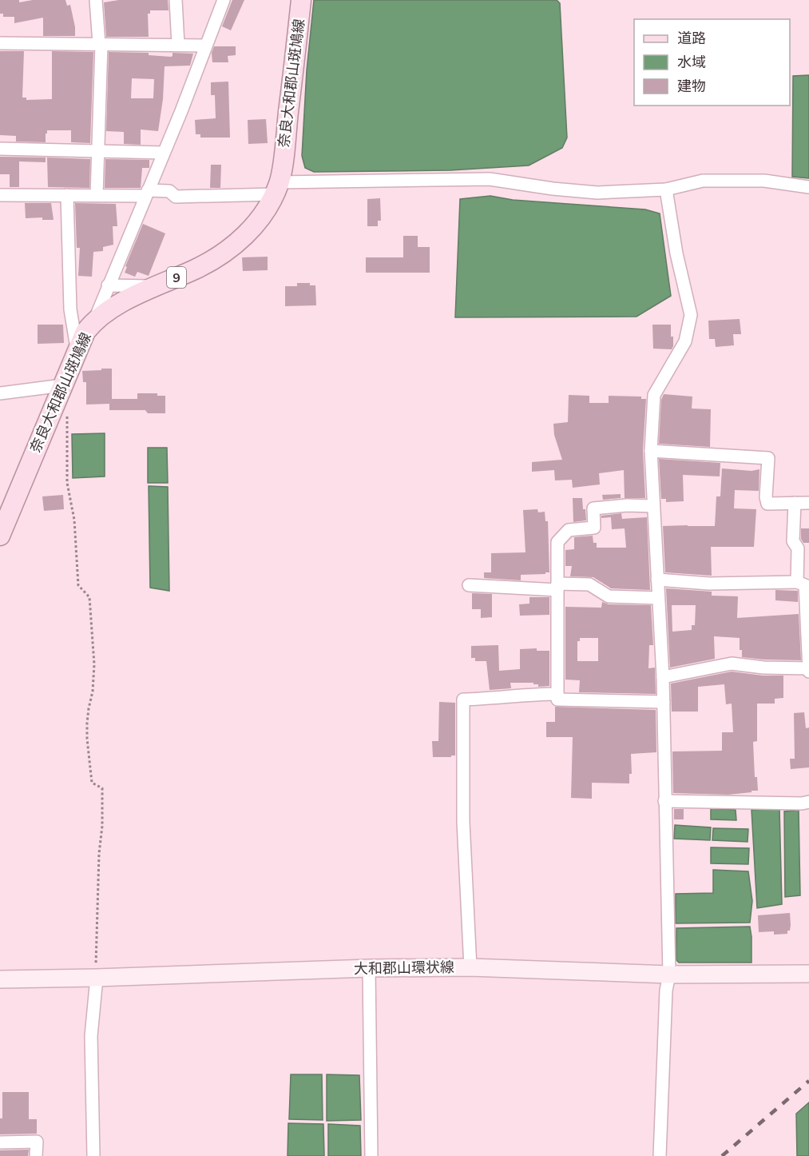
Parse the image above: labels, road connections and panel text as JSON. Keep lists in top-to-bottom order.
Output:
{
  "streets": {
    "main road": ["奈良大和郡山斑鳩線", "9", "大和郡山環状線"]
  },
  "legend": ["道路", "水域", "建物"]
}
